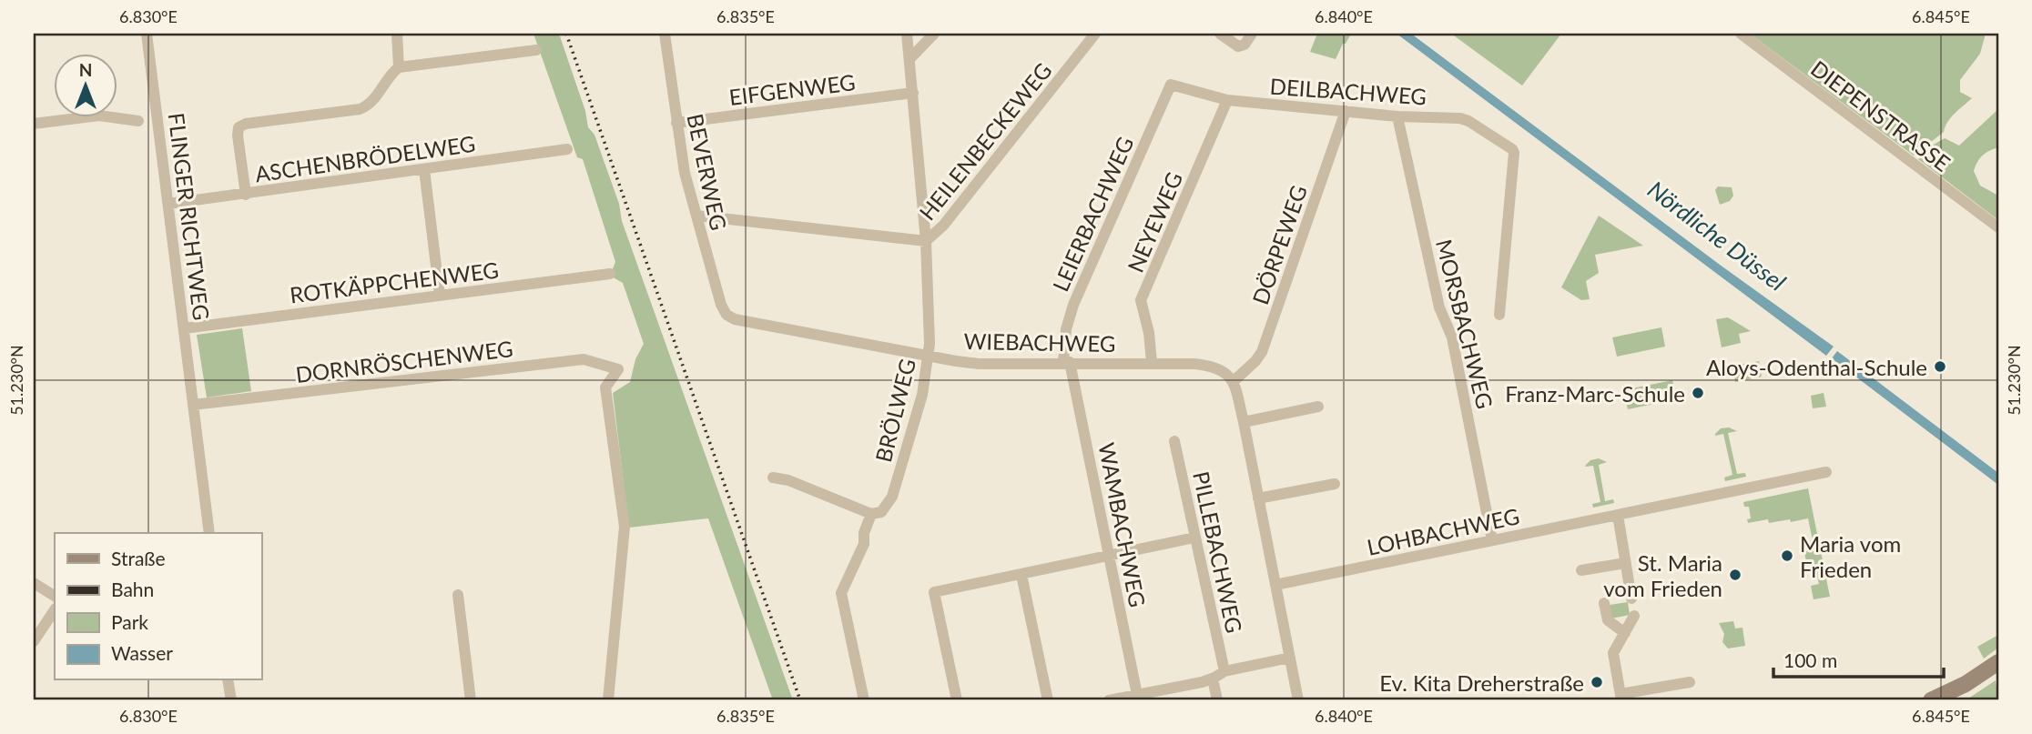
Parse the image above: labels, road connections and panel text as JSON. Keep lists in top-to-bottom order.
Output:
{
  "streets": {
    "street": [
      "EIFGENWEG",
      "DEILBACHWEG",
      "DIEPENSTRASSE",
      "HEILENBECKEWEG",
      "ASCHENBRÖDELWEG",
      "BEVERWEG",
      "LEIERBACHWEG",
      "FLINGER RICHTWEG",
      "NEYEWEG",
      "DÖRPEWEG",
      "ROTKÄPPCHENWEG",
      "MORSBACHWEG",
      "WIEBACHWEG",
      "DORNRÖSCHENWEG",
      "BRÖLWEG",
      "WAMBACHWEG",
      "LOHBACHWEG",
      "PILLEBACHWEG"
    ]
  },
  "crossings": [
    ["EIFGENWEG", "BEVERWEG"],
    ["EIFGENWEG", "BRÖLWEG"],
    ["DEILBACHWEG", "LEIERBACHWEG"],
    ["DEILBACHWEG", "NEYEWEG"],
    ["DEILBACHWEG", "DÖRPEWEG"],
    ["DEILBACHWEG", "MORSBACHWEG"],
    ["HEILENBECKEWEG", "BRÖLWEG"],
    ["ASCHENBRÖDELWEG", "FLINGER RICHTWEG"],
    ["BEVERWEG", "WIEBACHWEG"],
    ["LEIERBACHWEG", "WIEBACHWEG"],
    ["LEIERBACHWEG", "WAMBACHWEG"],
    ["FLINGER RICHTWEG", "ROTKÄPPCHENWEG"],
    ["FLINGER RICHTWEG", "DORNRÖSCHENWEG"],
    ["NEYEWEG", "WIEBACHWEG"],
    ["DÖRPEWEG", "WIEBACHWEG"],
    ["MORSBACHWEG", "LOHBACHWEG"],
    ["WIEBACHWEG", "BRÖLWEG"],
    ["WIEBACHWEG", "WAMBACHWEG"]
  ],
  "water": ["Nördliche Düssel"],
  "places": [
    "Aloys-Odenthal-Schule",
    "Franz-Marc-Schule",
    "Maria vom Frieden",
    "St. Maria vom Frieden",
    "Ev. Kita Dreherstraße"
  ],
  "legend": [
    "Straße",
    "Bahn",
    "Park",
    "Wasser"
  ],
  "scale_bar": "100 m",
  "north": "top",
  "coordinates": [
    "6.830°E",
    "6.835°E",
    "6.840°E",
    "6.845°E",
    "51.230°N"
  ]
}
